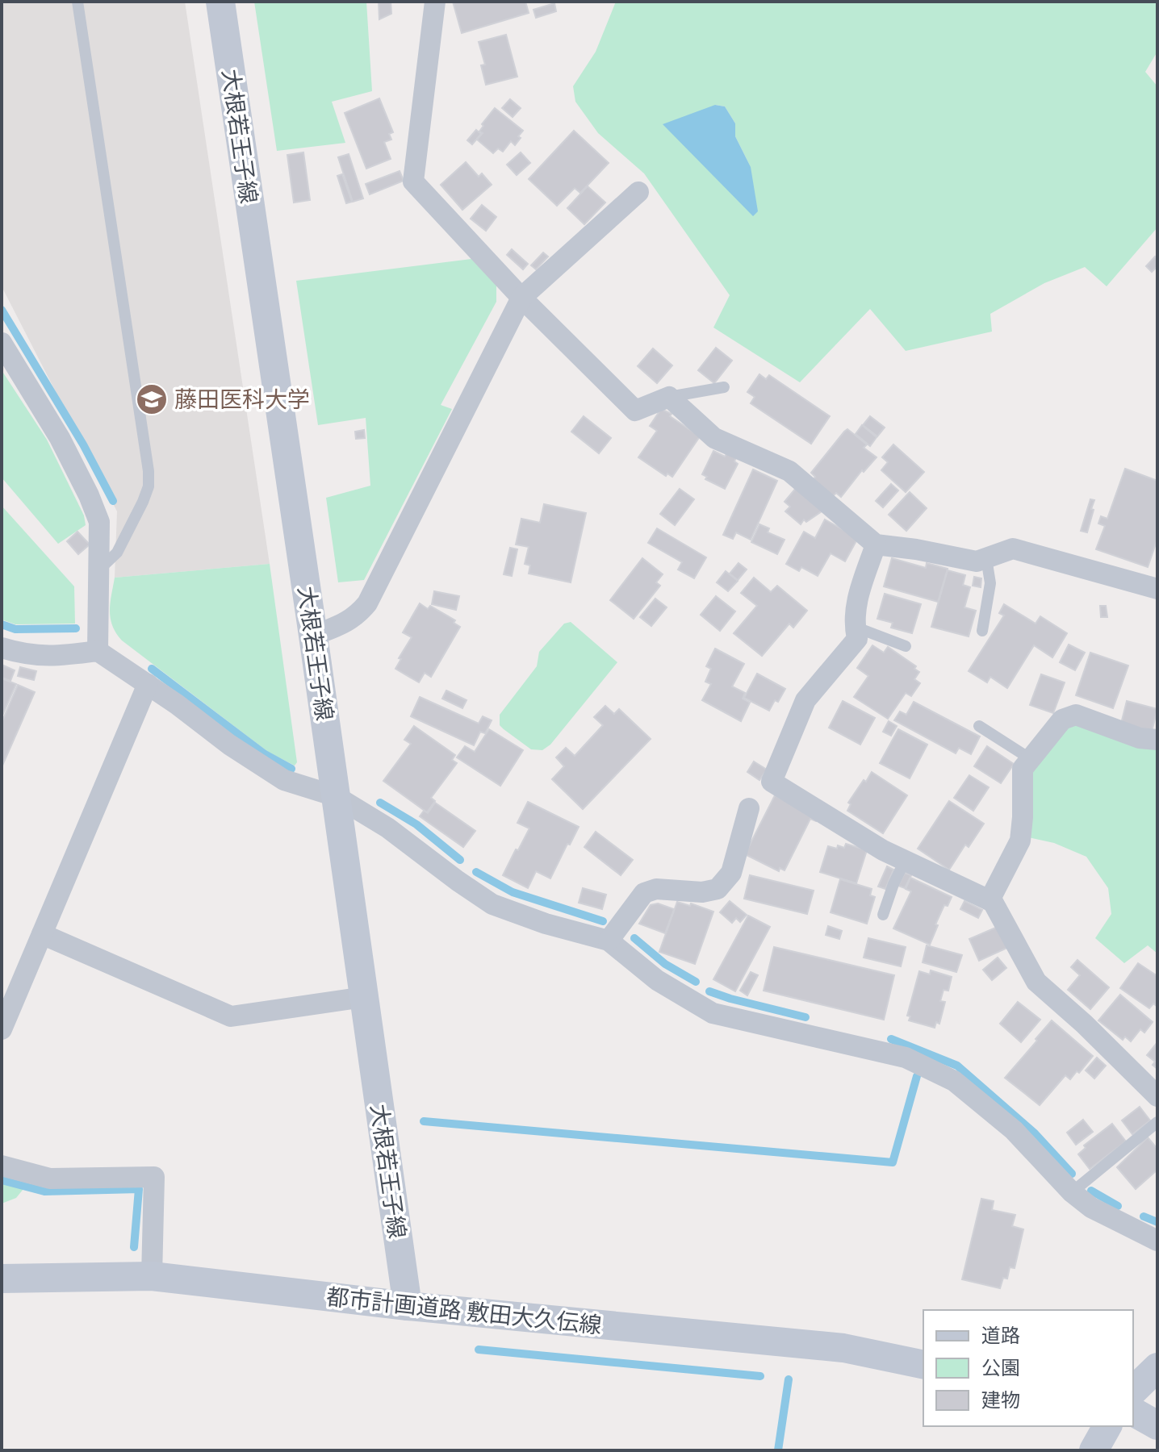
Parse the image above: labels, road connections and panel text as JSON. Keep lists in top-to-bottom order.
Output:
{
  "streets": {
    "street": ["大根若王子線", "都市計画道路 敷田大久伝線"]
  },
  "crossings": [
    ["大根若王子線", "都市計画道路 敷田大久伝線"]
  ],
  "places": {
    "school or university": ["藤田医科大学"]
  },
  "legend": ["道路", "公園", "建物"]
}
